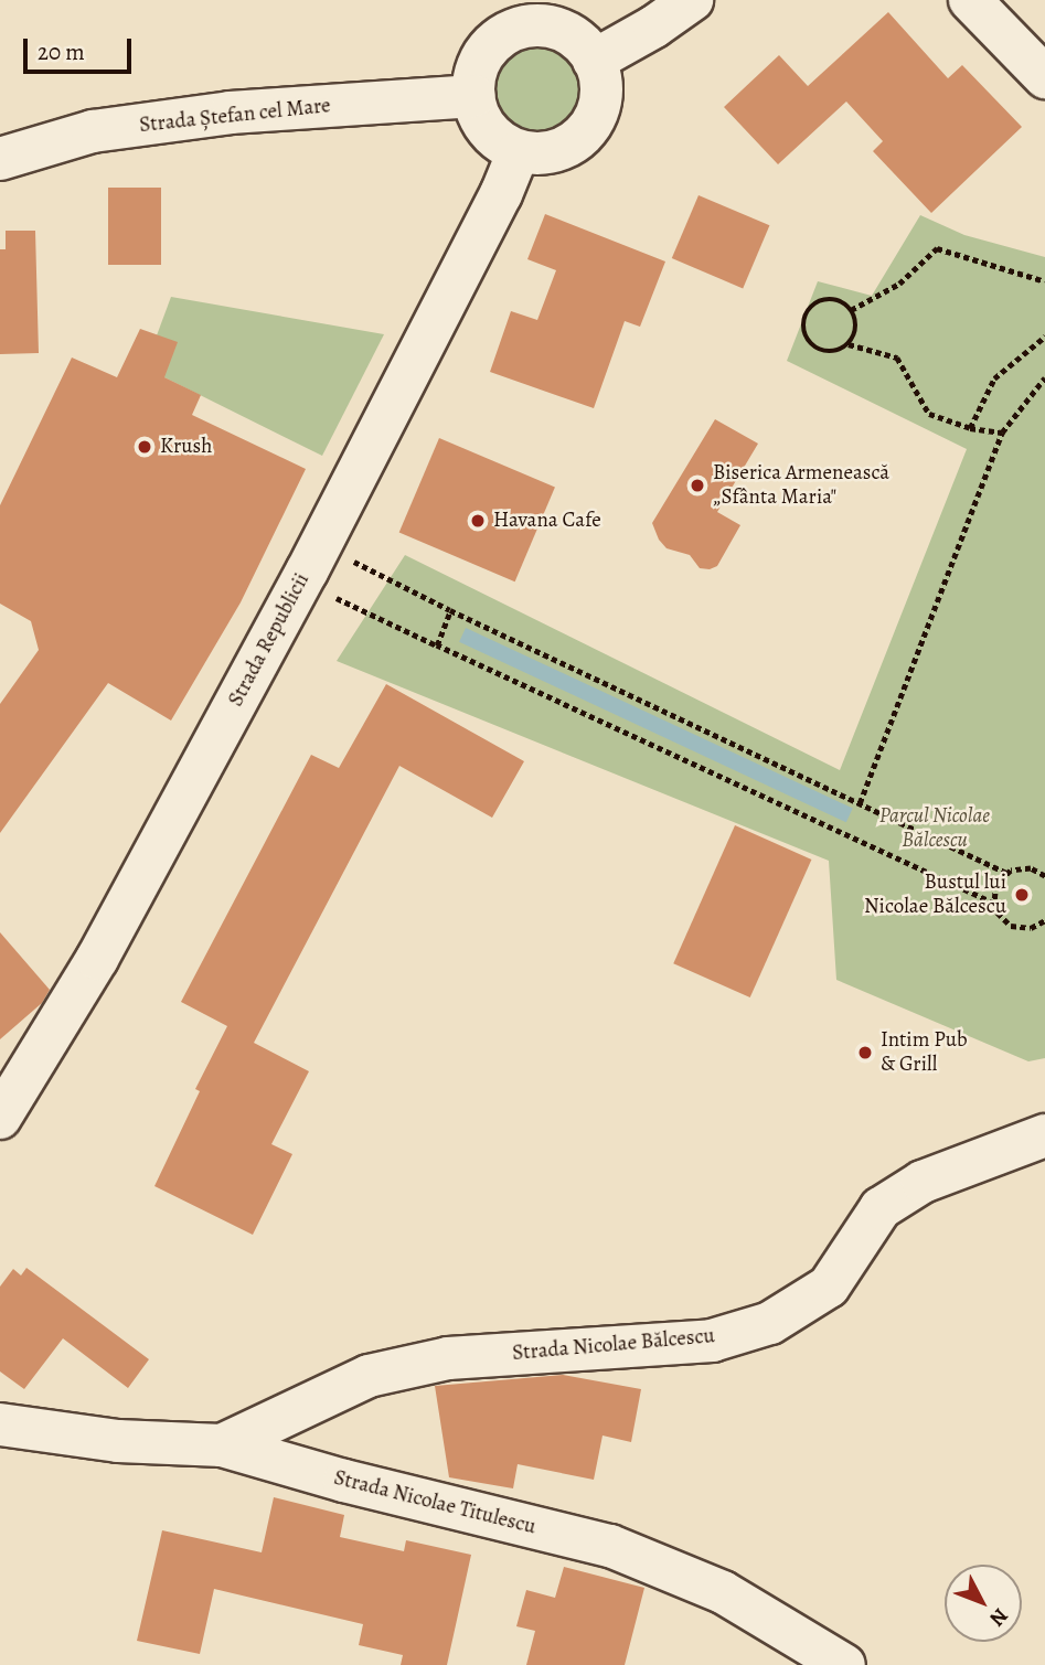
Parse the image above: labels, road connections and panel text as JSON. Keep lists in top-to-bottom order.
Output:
{
  "streets": {
    "street": [
      "Strada Ștefan cel Mare",
      "Strada Republicii",
      "Strada Nicolae Bălcescu",
      "Strada Nicolae Titulescu"
    ]
  },
  "crossings": [
    ["Strada Ștefan cel Mare", "Strada Republicii"],
    ["Strada Nicolae Bălcescu", "Strada Nicolae Titulescu"]
  ],
  "parks": ["Parcul Nicolae Bălcescu"],
  "places": [
    "Krush",
    "Biserica Armenească „Sfânta Maria\"",
    "Havana Cafe",
    "Bustul lui Nicolae Bălcescu",
    "Intim Pub & Grill"
  ],
  "scale_bar": "20 m",
  "north": "bottom right"
}
